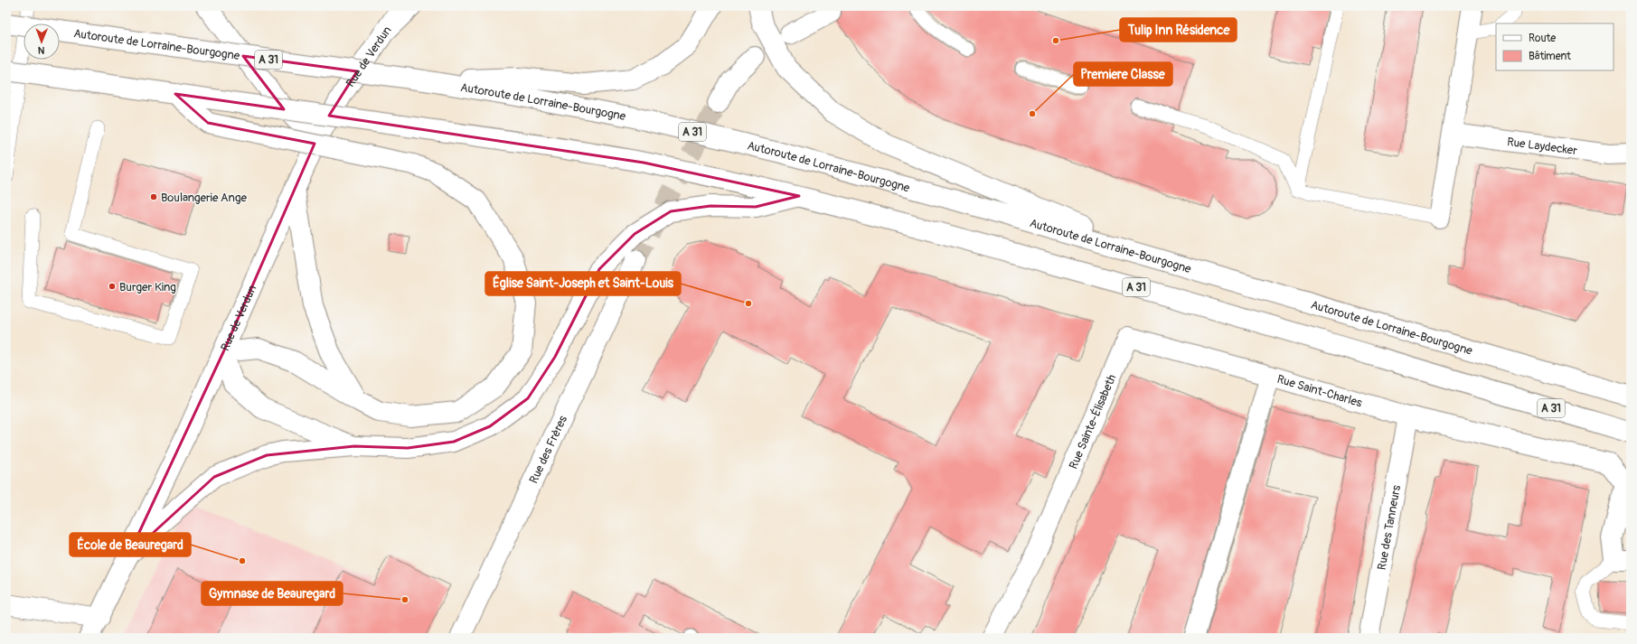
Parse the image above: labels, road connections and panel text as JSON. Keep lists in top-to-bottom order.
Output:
{
  "streets": {
    "main road": [
      "Autoroute de Lorraine-Bourgogne",
      "Rue de Verdun",
      "A 31",
      "Rue Laydecker",
      "Rue Saint-Charles",
      "Rue Sainte-Élisabeth",
      "Rue des Frères",
      "Rue des Tanneurs"
    ]
  },
  "crossings": [
    ["Rue Saint-Charles", "Rue Sainte-Élisabeth"],
    ["Rue Saint-Charles", "Rue des Tanneurs"]
  ],
  "places": [
    "Tulip Inn Résidence",
    "Premiere Classe",
    "Boulangerie Ange",
    "Burger King",
    "Église Saint-Joseph et Saint-Louis",
    "École de Beauregard",
    "Gymnase de Beauregard"
  ],
  "legend": ["Route", "Bâtiment"],
  "north": "bottom"
}
